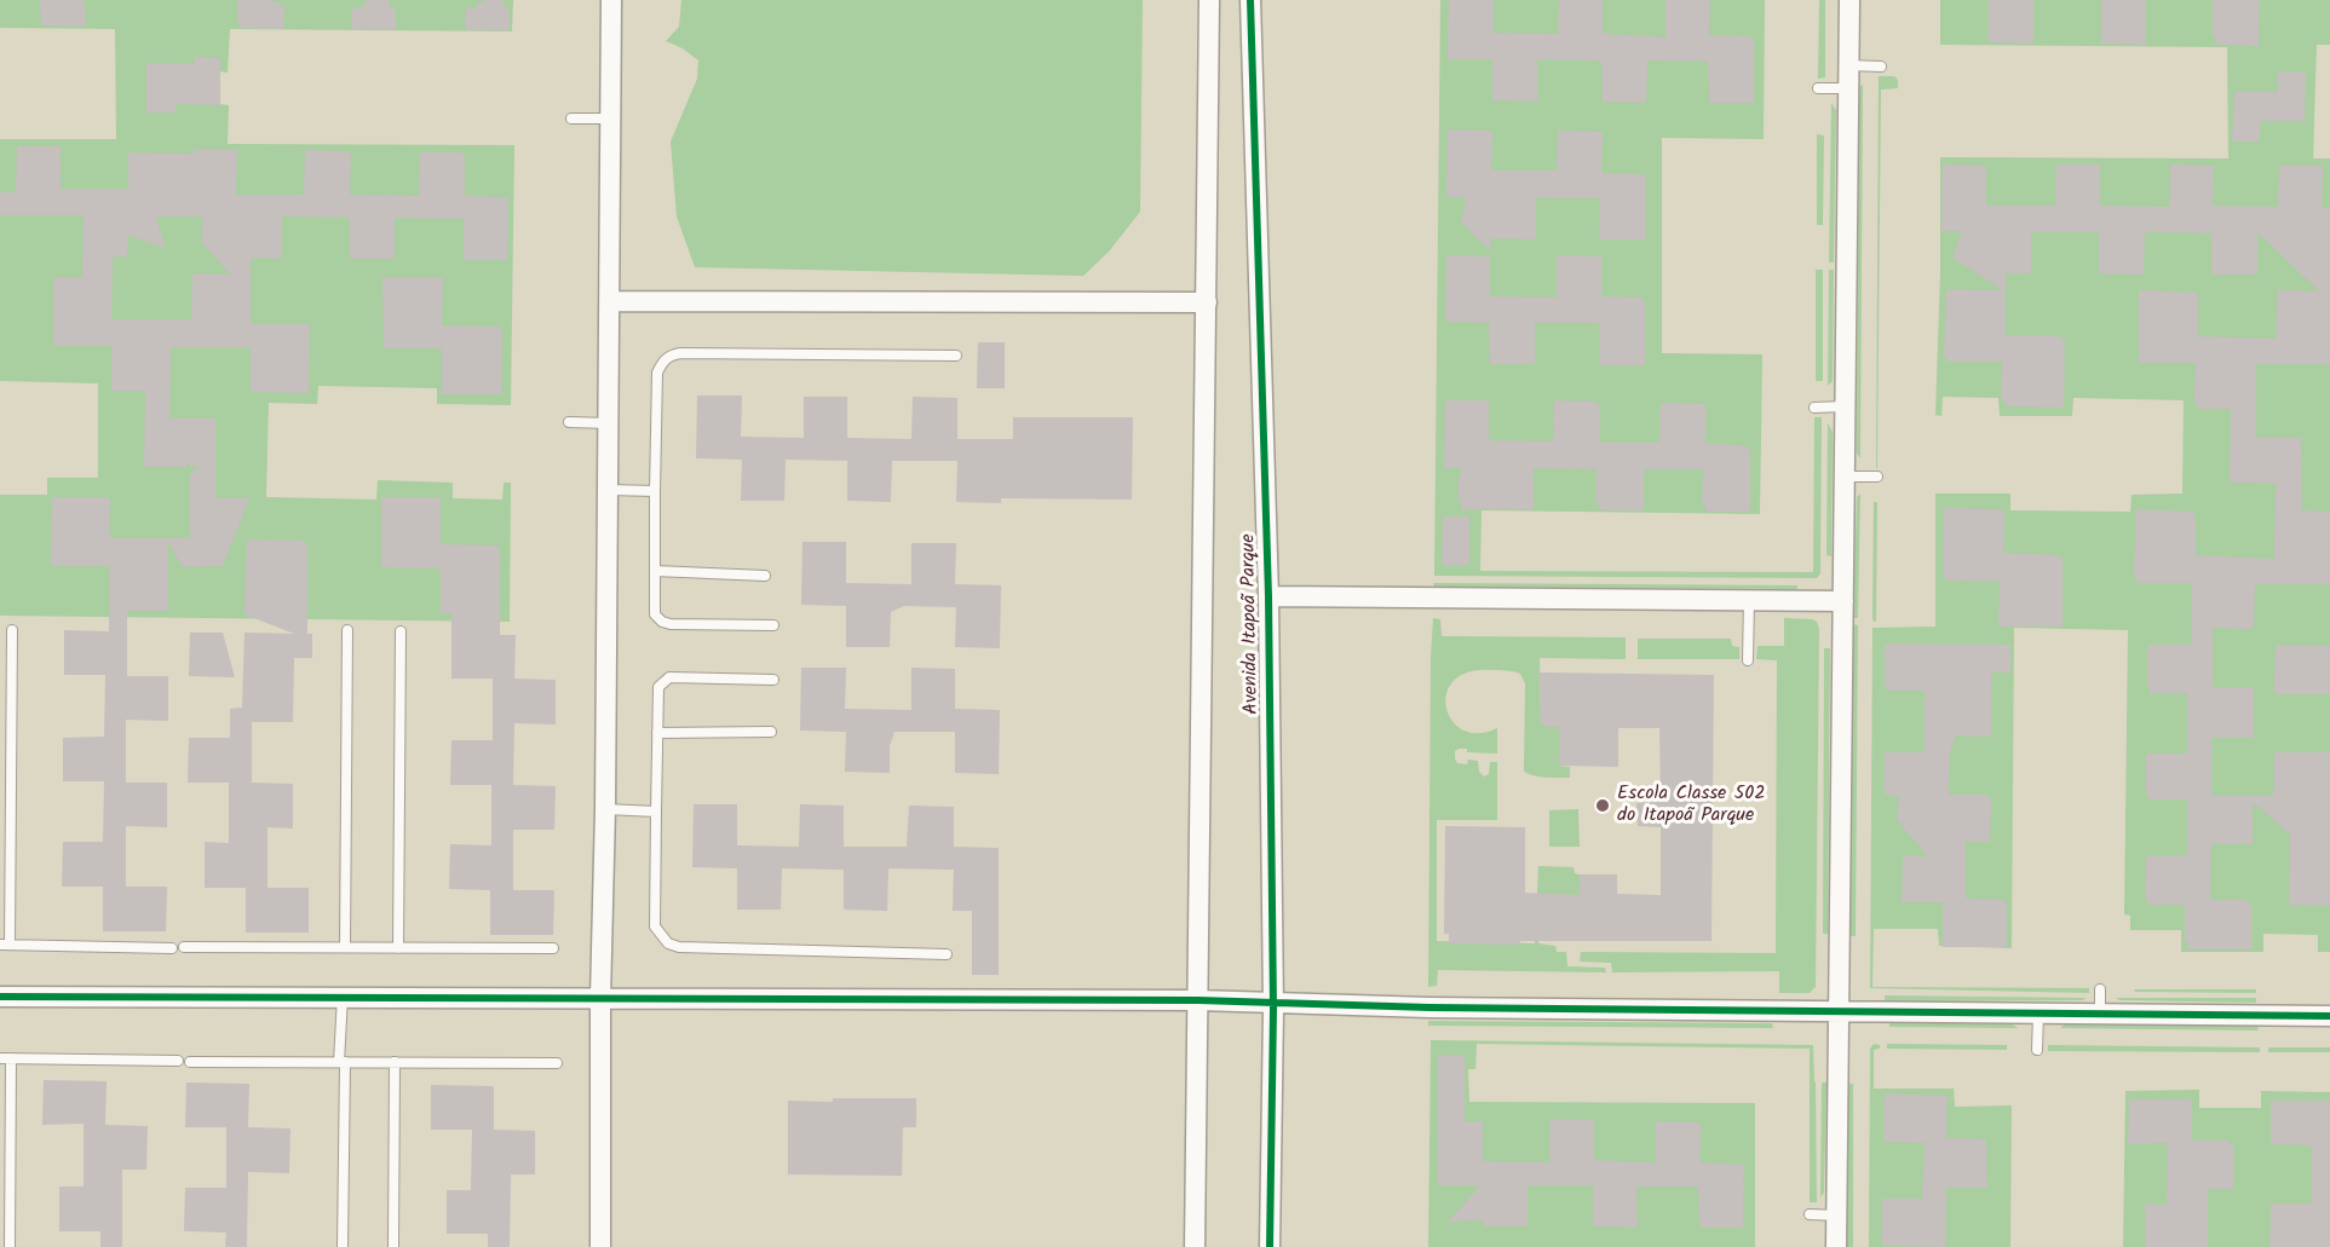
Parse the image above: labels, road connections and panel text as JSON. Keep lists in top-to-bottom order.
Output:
{
  "streets": {
    "street": ["Avenida Itapoã Parque"]
  },
  "places": ["Escola Classe 502 do Itapoã Parque"]
}
